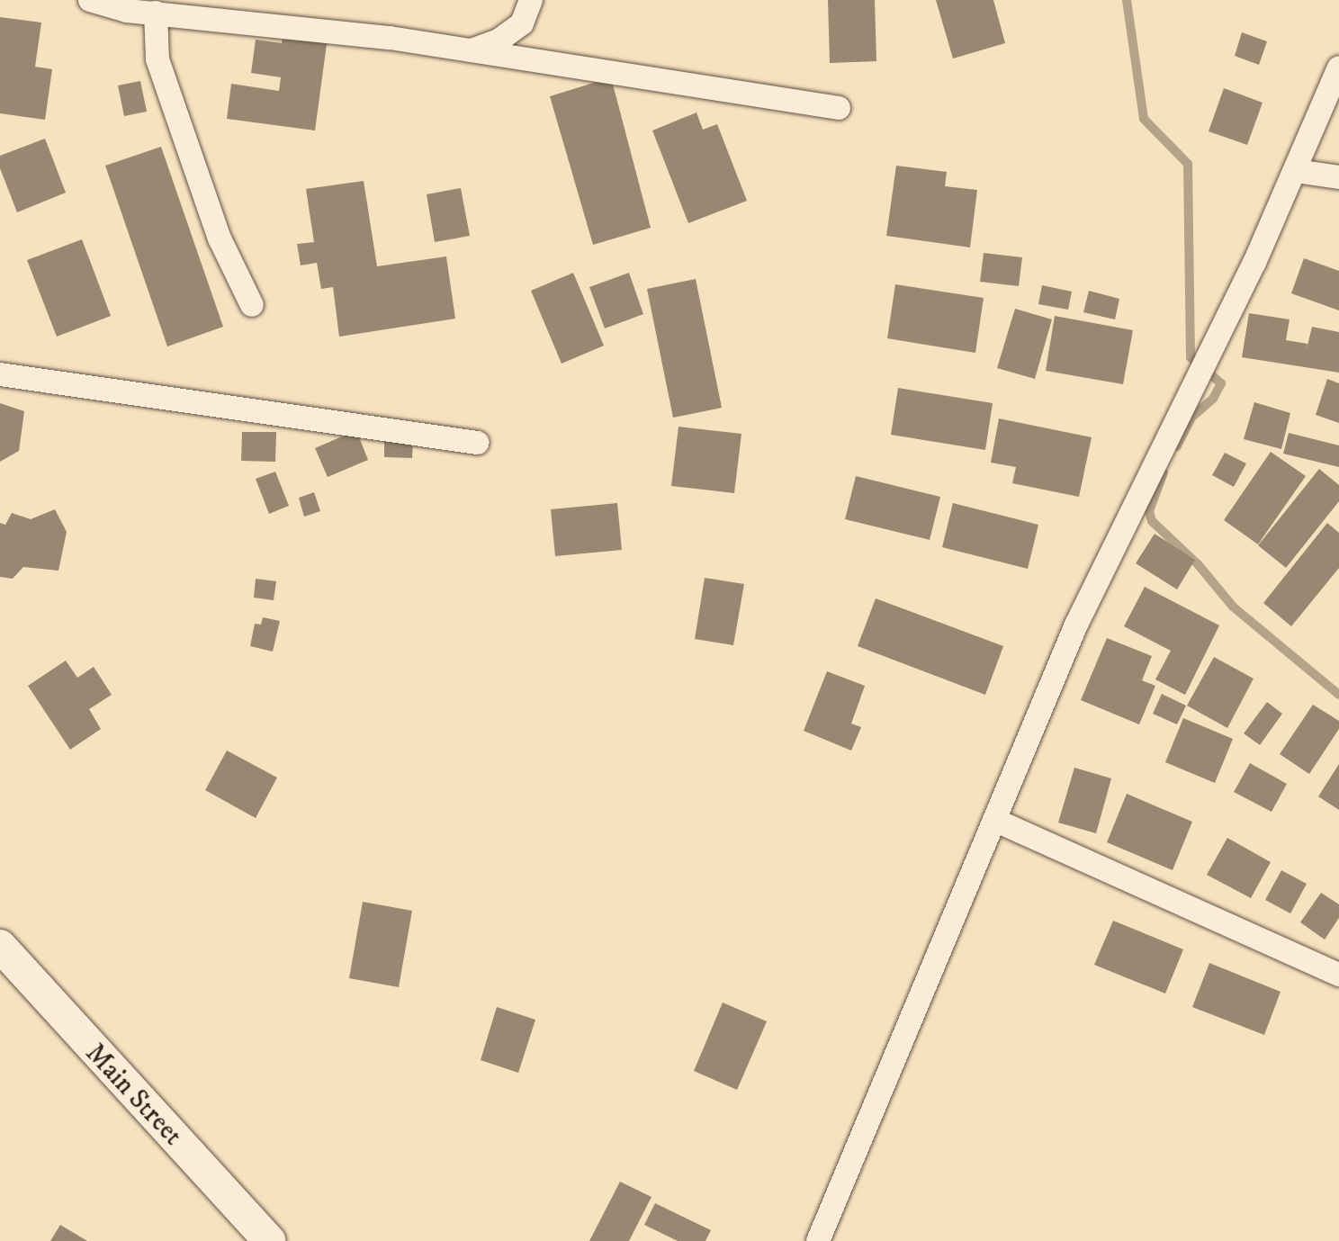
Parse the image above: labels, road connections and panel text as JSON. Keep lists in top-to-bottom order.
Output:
{
  "streets": {
    "main road": ["Main Street"]
  }
}
